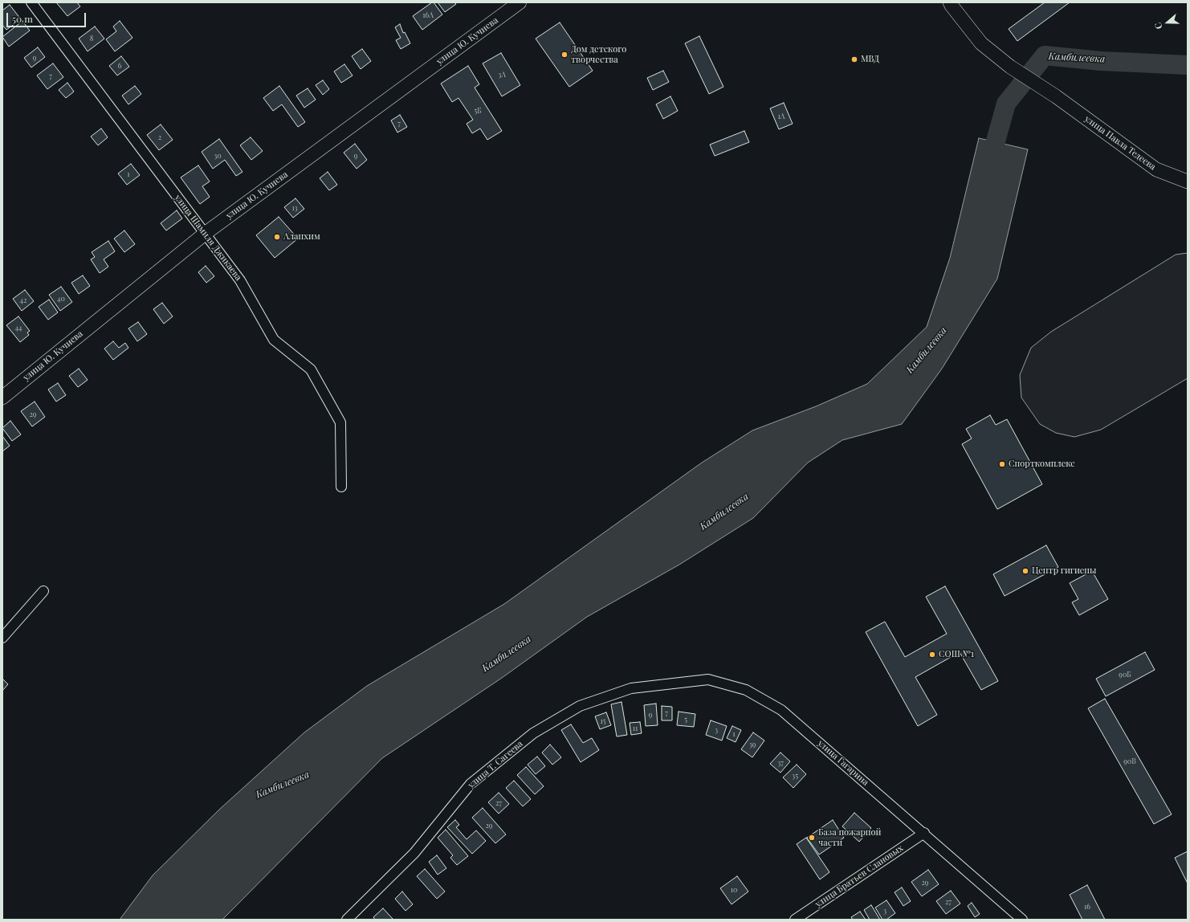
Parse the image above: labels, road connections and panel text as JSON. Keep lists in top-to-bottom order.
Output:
{
  "streets": {
    "street": [
      "улица Ю. Кучиева",
      "улица Павла Тедеева",
      "улица Шамиля Джикаева",
      "улица Гагарина",
      "улица Т. Сагеева",
      "улица Братьев Слановых"
    ]
  },
  "crossings": [
    ["улица Ю. Кучиева", "улица Шамиля Джикаева"],
    ["улица Гагарина", "улица Т. Сагеева"],
    ["улица Гагарина", "улица Братьев Слановых"]
  ],
  "water": ["Камбилеевка"],
  "places": [
    "Дом детского творчества",
    "МВД",
    "Аланхим",
    "Спорткомплекс",
    "Центр гигиены",
    "СОШ №1",
    "База пожарной части"
  ],
  "house_numbers": [
    "16А",
    "8",
    "9",
    "6",
    "3А",
    "7",
    "5Б",
    "1А",
    "7",
    "2",
    "30",
    "9",
    "1",
    "13",
    "40",
    "42",
    "44",
    "29",
    "90Б",
    "7",
    "9",
    "5",
    "15",
    "11",
    "3",
    "1",
    "39",
    "90В",
    "37",
    "35",
    "27",
    "29",
    "29",
    "10",
    "27",
    "16",
    "3"
  ],
  "scale_bar": "50 m",
  "north": "left"
}
